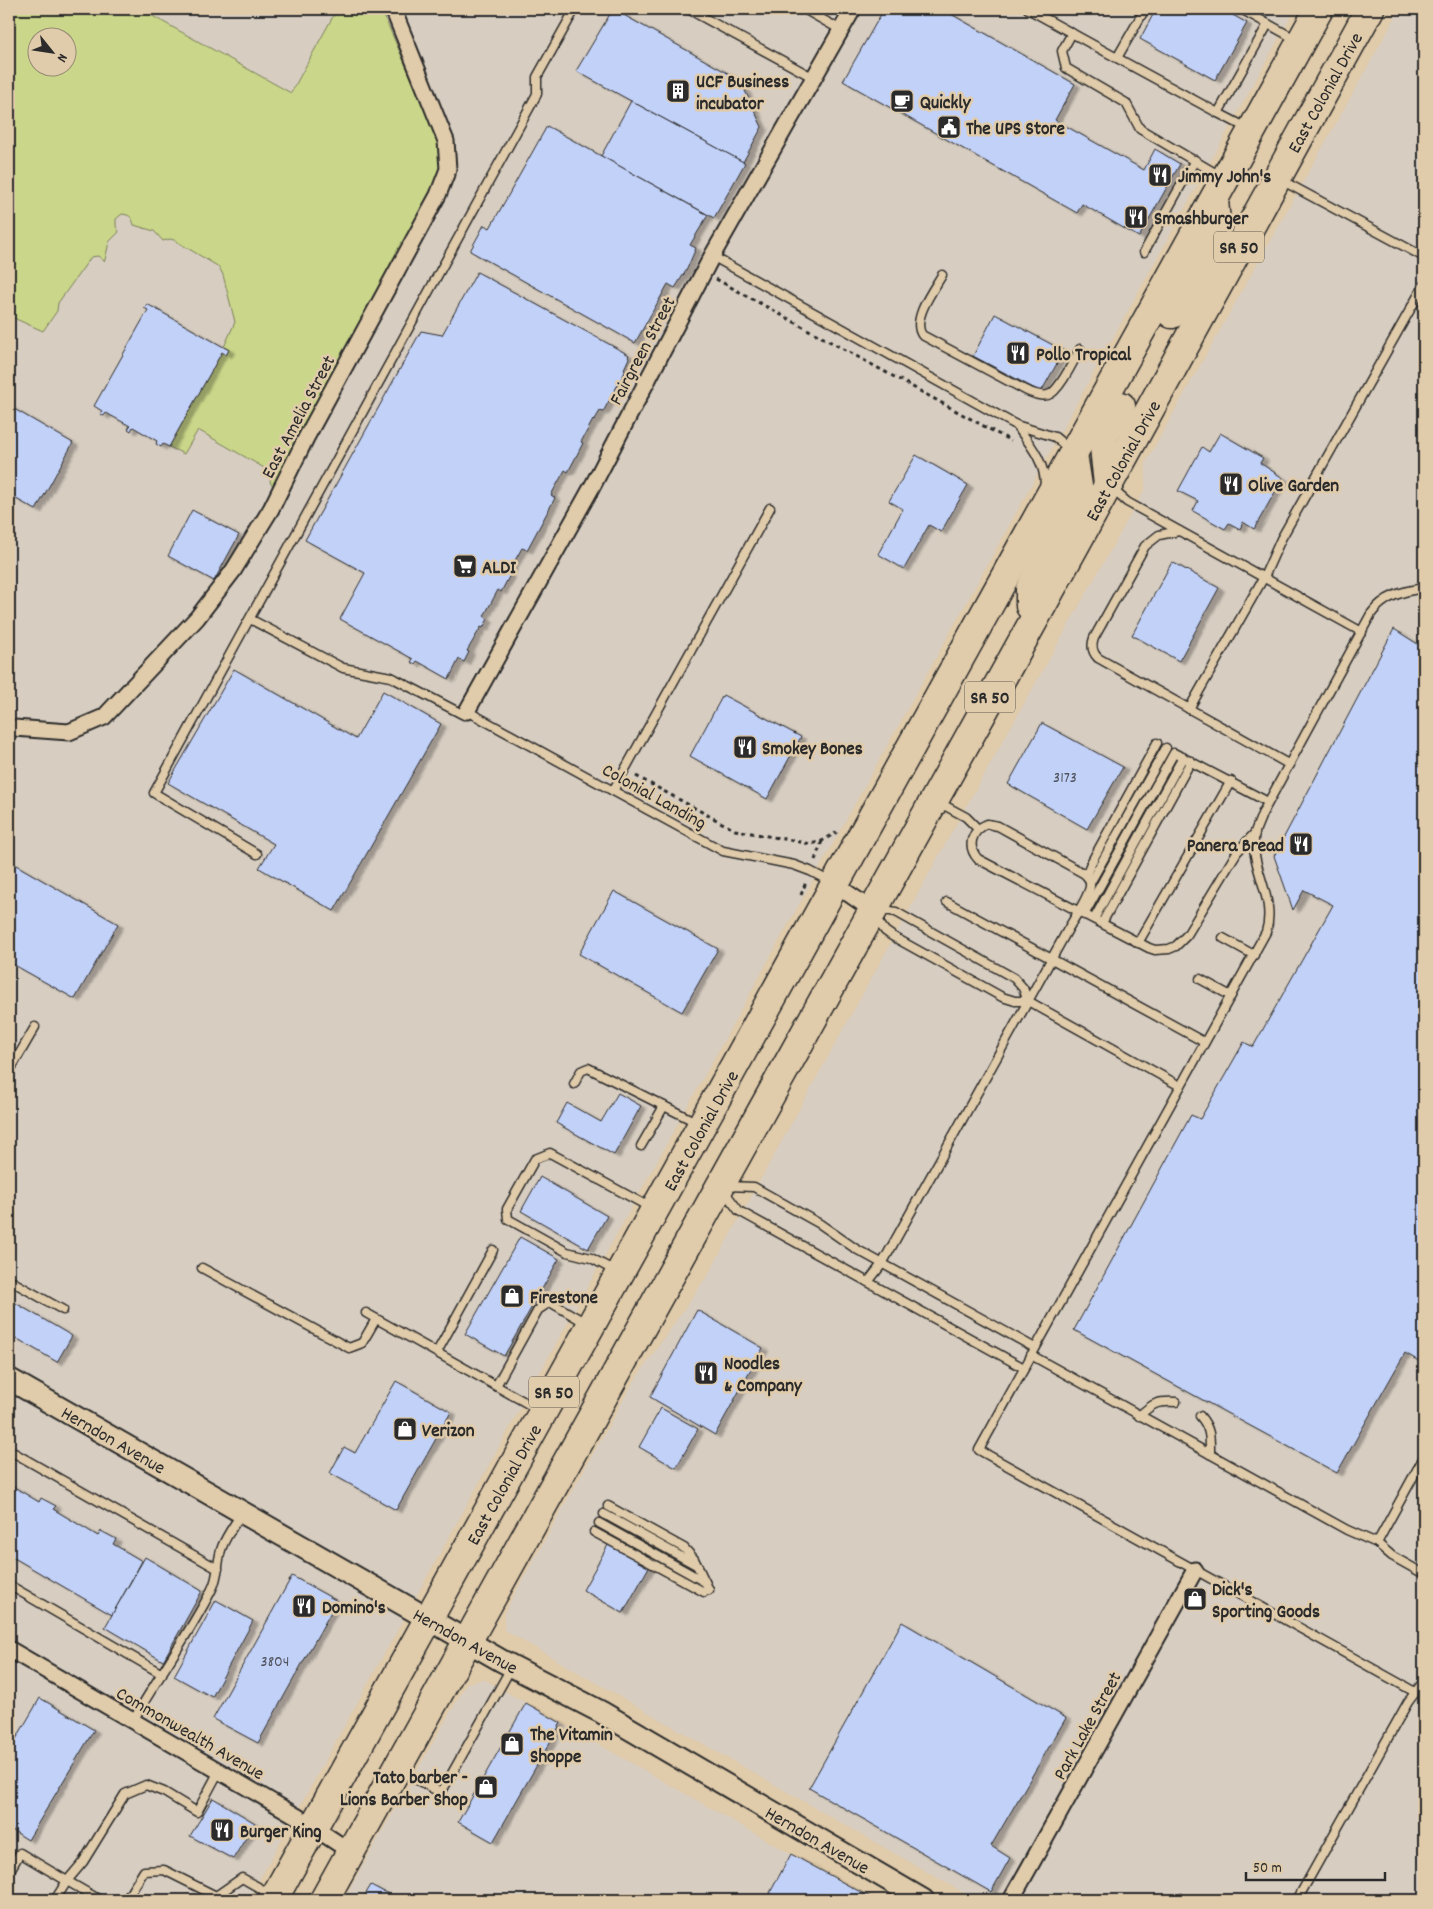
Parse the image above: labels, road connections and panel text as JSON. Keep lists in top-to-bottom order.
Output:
{
  "streets": {
    "highway": ["East Colonial Drive", "SR 50"],
    "street": [
      "Fairgreen Street",
      "East Amelia Street",
      "Herndon Avenue",
      "Park Lake Street",
      "Commonwealth Avenue"
    ],
    "lane": ["Colonial Landing"]
  },
  "crossings": [
    ["East Colonial Drive", "Colonial Landing"],
    ["East Colonial Drive", "Herndon Avenue"],
    ["East Colonial Drive", "Commonwealth Avenue"],
    ["Fairgreen Street", "Colonial Landing"]
  ],
  "places": {
    "building": ["UCF Business incubator"],
    "cafe": ["Quickly"],
    "public building": ["The UPS Store"],
    "restaurant": [
      "Jimmy John's",
      "Smashburger",
      "Pollo Tropical",
      "Olive Garden",
      "Smokey Bones",
      "Panera Bread",
      "Noodles & Company",
      "Domino's",
      "Burger King"
    ],
    "supermarket": ["ALDI"],
    "shop": [
      "Firestone",
      "Verizon",
      "Dick's Sporting Goods",
      "The Vitamin Shoppe",
      "Tato barber - Lions Barber Shop"
    ]
  },
  "house_numbers": ["3173", "3804"],
  "scale_bar": "50 m",
  "north": "bottom right"
}
